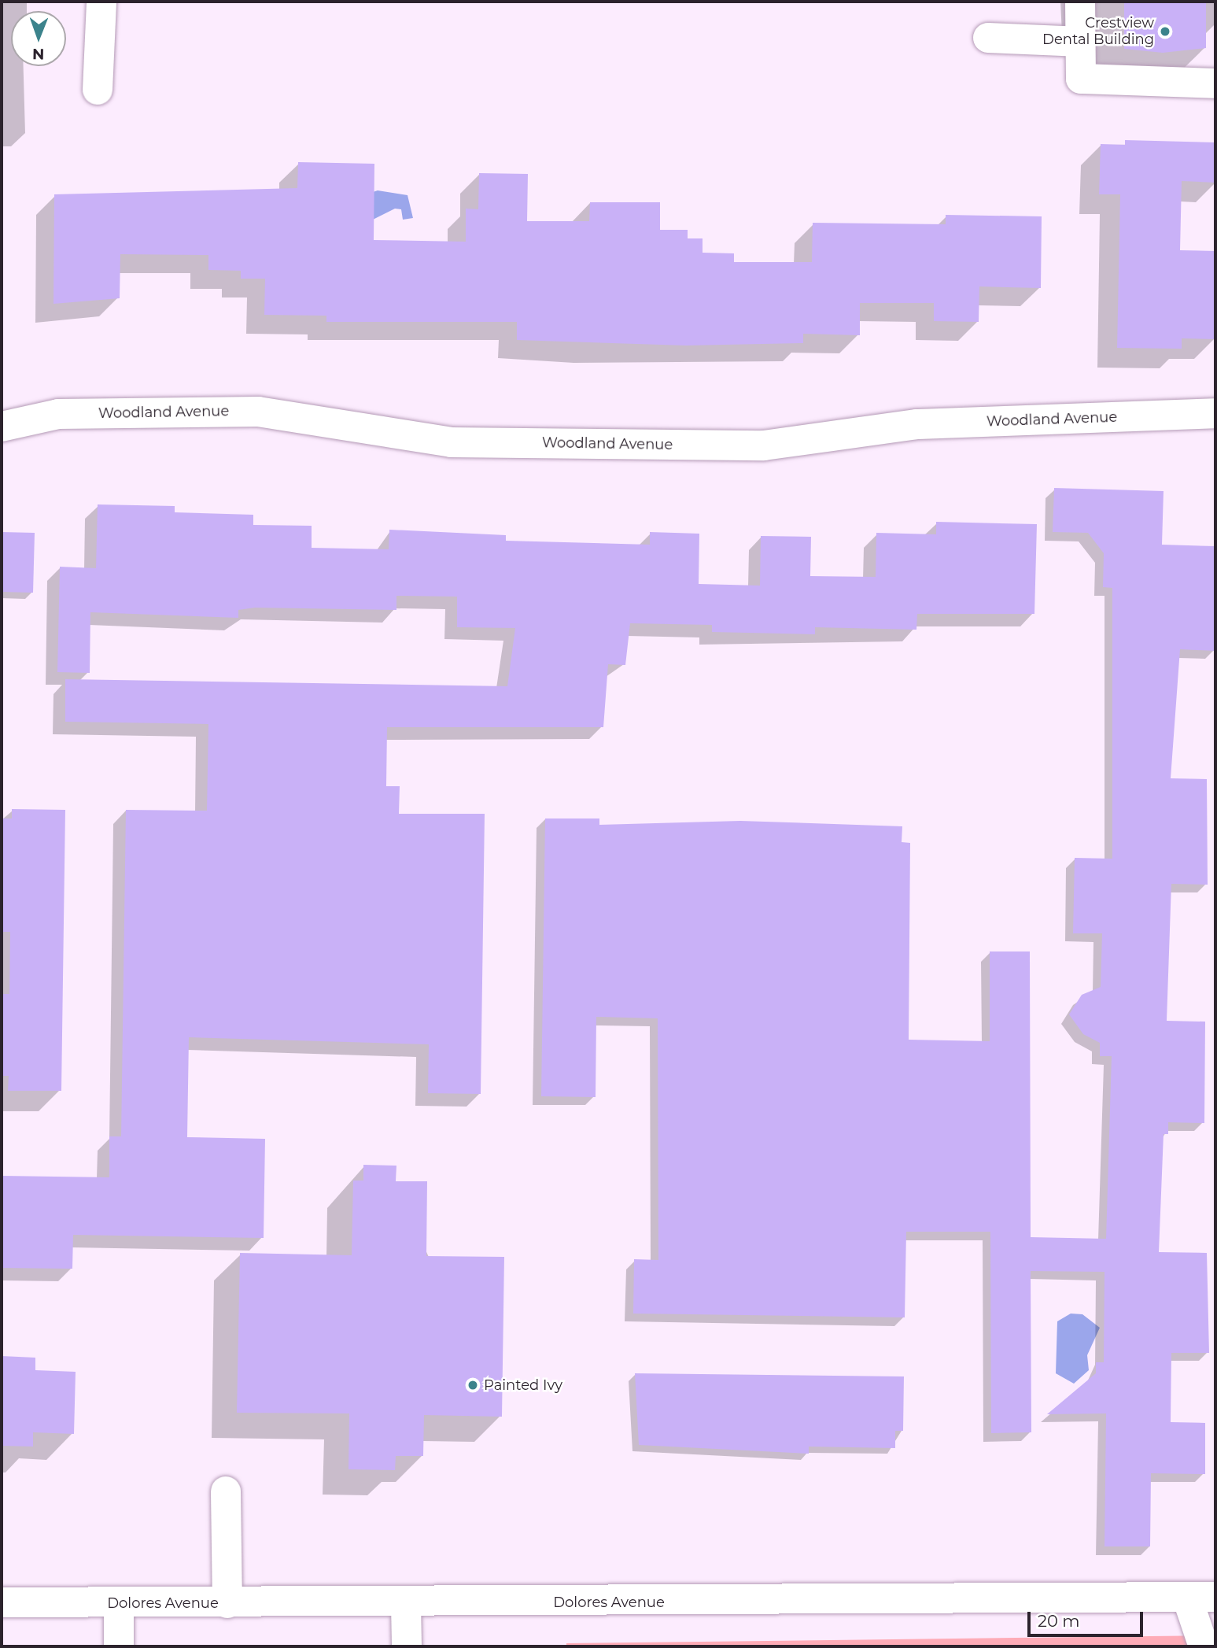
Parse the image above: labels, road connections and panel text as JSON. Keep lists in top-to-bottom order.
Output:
{
  "streets": {
    "street": ["Woodland Avenue", "Dolores Avenue"]
  },
  "places": ["Crestview Dental Building", "Painted Ivy"],
  "scale_bar": "20 m",
  "north": "bottom"
}
